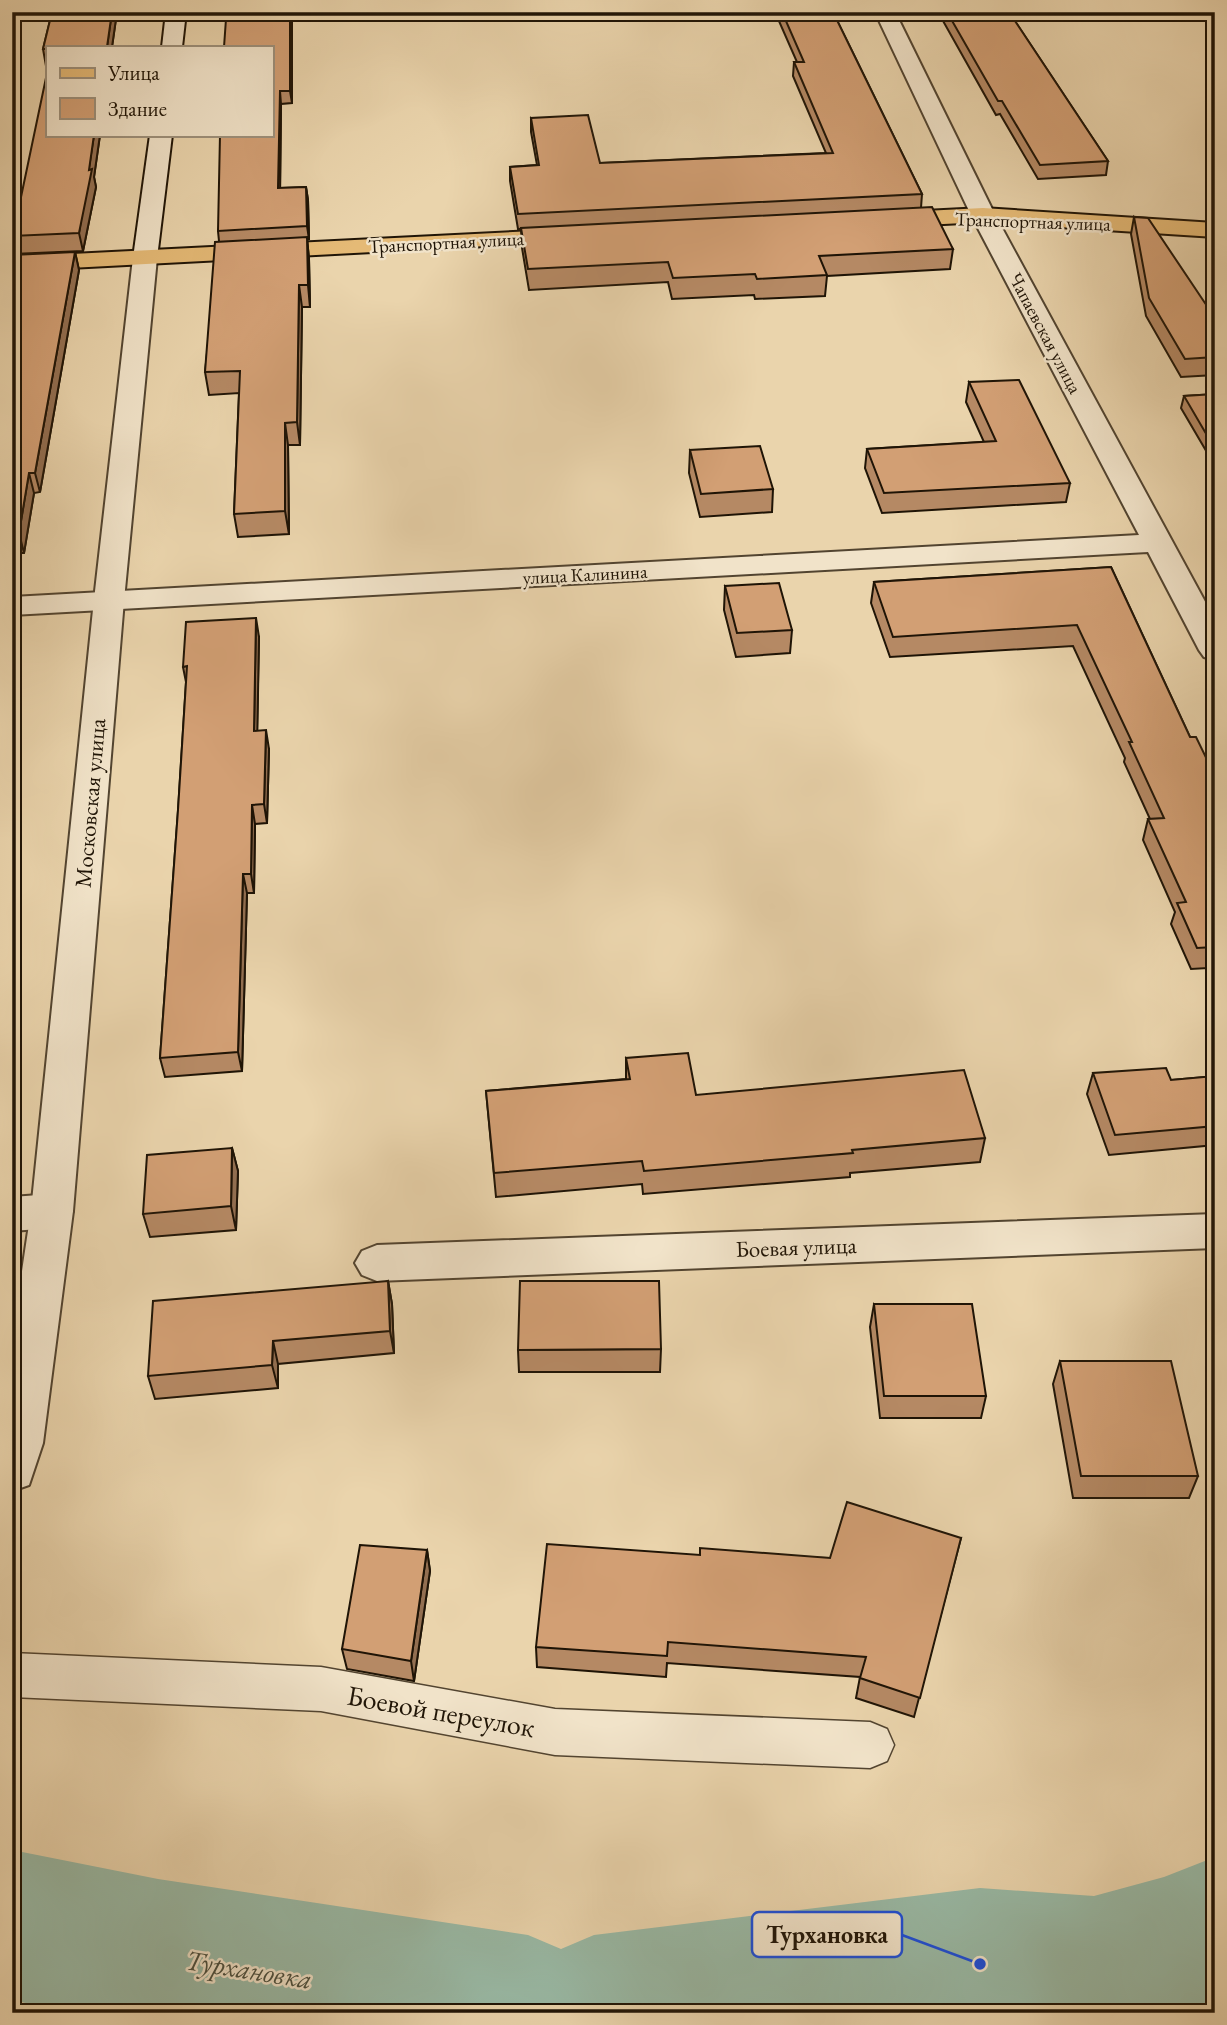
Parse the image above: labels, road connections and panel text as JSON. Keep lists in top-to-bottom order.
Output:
{
  "streets": {
    "main road": ["Транспортная улица"],
    "street": [
      "Чапаевская улица",
      "улица Калинина",
      "Московская улица",
      "Боевая улица"
    ],
    "lane": ["Боевой переулок"]
  },
  "crossings": [
    ["Транспортная улица", "Чапаевская улица"],
    ["Транспортная улица", "Московская улица"],
    ["Чапаевская улица", "улица Калинина"],
    ["улица Калинина", "Московская улица"]
  ],
  "water": ["Турхановка"],
  "places": ["Турхановка"],
  "legend": ["Улица", "Здание"]
}
